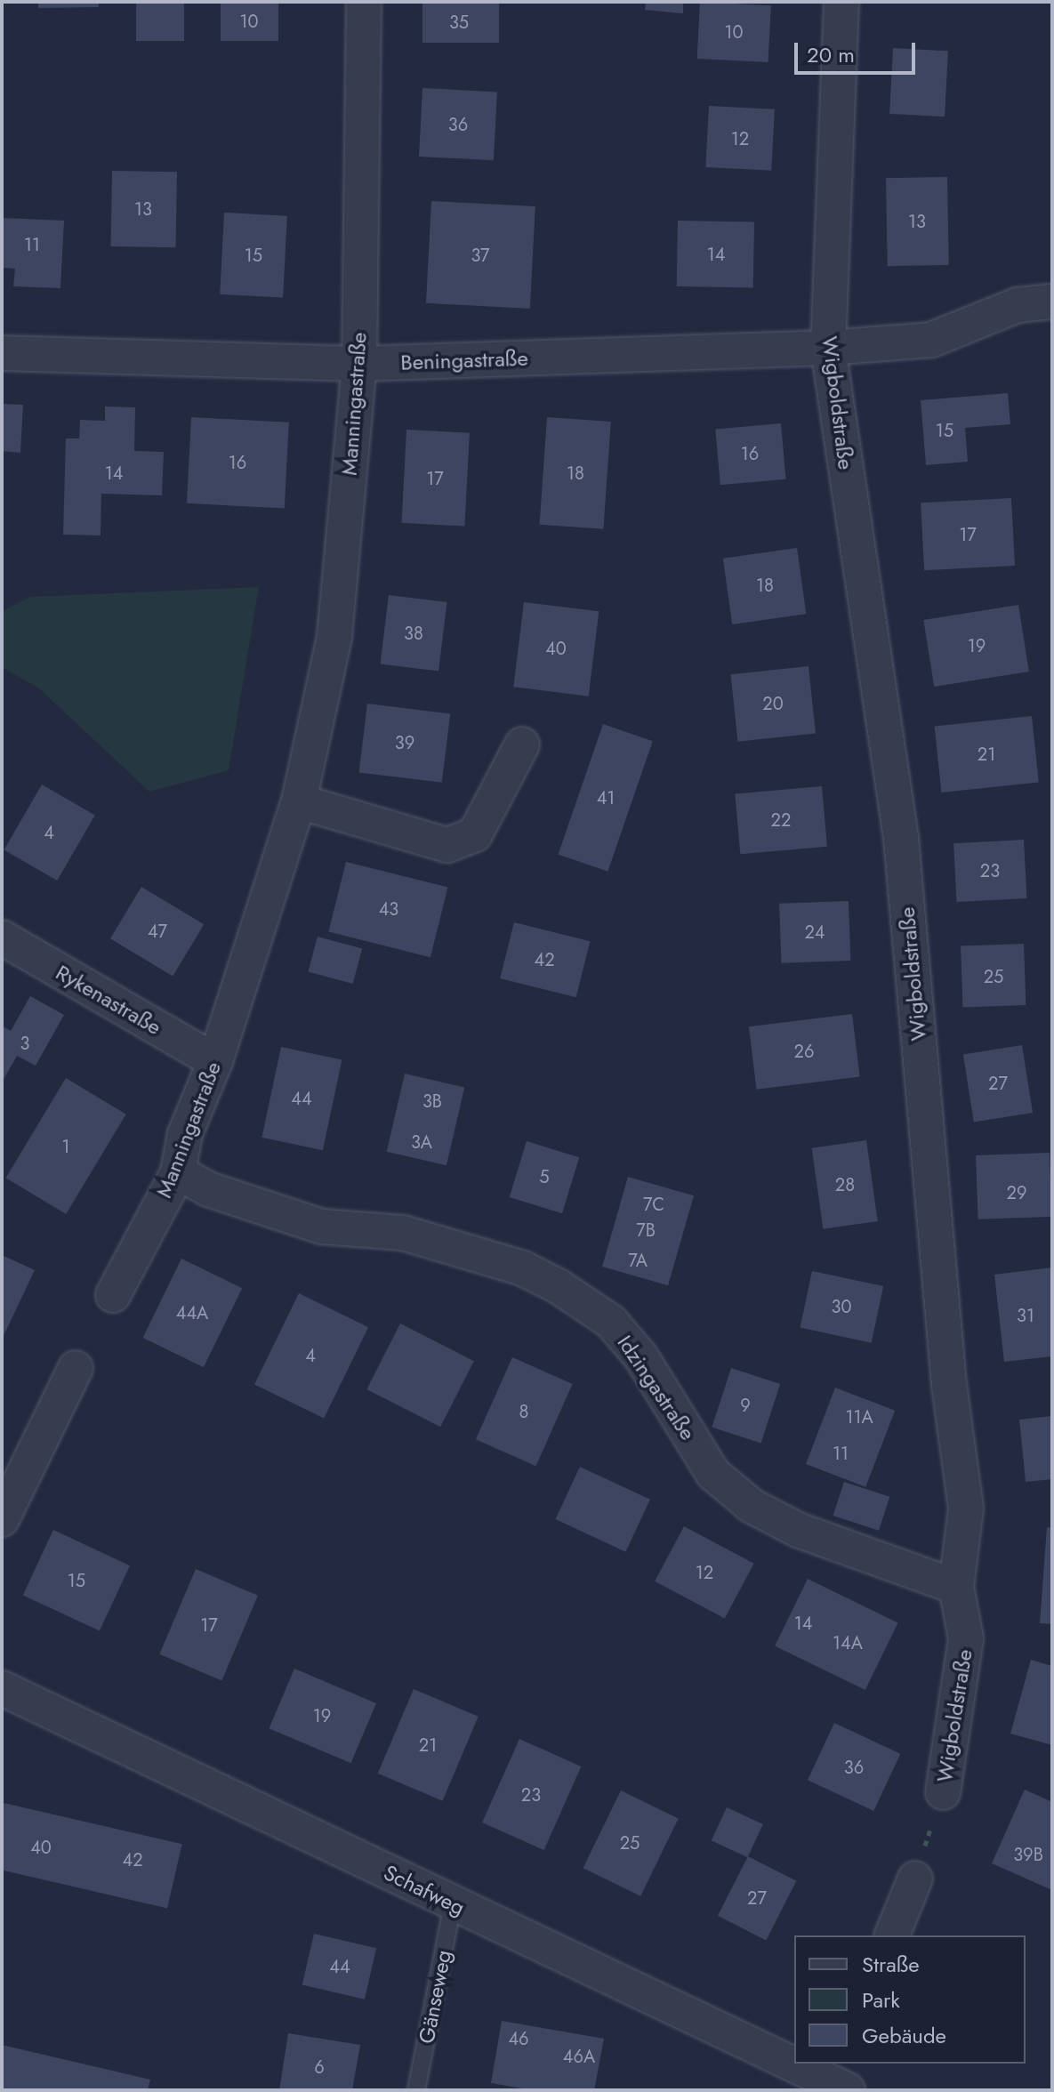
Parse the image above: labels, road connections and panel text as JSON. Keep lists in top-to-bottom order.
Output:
{
  "streets": {
    "street": [
      "Beningastraße",
      "Wigboldstraße",
      "Manningastraße",
      "Rykenastraße",
      "Idzingastraße",
      "Schafweg"
    ],
    "lane": ["Gänseweg"]
  },
  "crossings": [
    ["Beningastraße", "Wigboldstraße"],
    ["Beningastraße", "Manningastraße"],
    ["Wigboldstraße", "Idzingastraße"],
    ["Manningastraße", "Rykenastraße"],
    ["Manningastraße", "Idzingastraße"],
    ["Schafweg", "Gänseweg"]
  ],
  "house_numbers": [
    "10",
    "35",
    "10",
    "36",
    "12",
    "13",
    "13",
    "11",
    "14",
    "15",
    "37",
    "15",
    "16",
    "16",
    "14",
    "18",
    "17",
    "17",
    "18",
    "38",
    "19",
    "40",
    "20",
    "39",
    "21",
    "41",
    "22",
    "4",
    "23",
    "43",
    "47",
    "24",
    "42",
    "25",
    "3",
    "26",
    "27",
    "44",
    "3B",
    "3A",
    "1",
    "5",
    "28",
    "29",
    "7C",
    "7B",
    "7A",
    "30",
    "44A",
    "31",
    "4",
    "9",
    "8",
    "11A",
    "11",
    "12",
    "15",
    "14",
    "17",
    "14A",
    "19",
    "21",
    "36",
    "23",
    "25",
    "40",
    "39B",
    "42",
    "27",
    "44",
    "46",
    "46A",
    "6"
  ],
  "legend": ["Straße", "Park", "Gebäude"],
  "scale_bar": "20 m"
}
